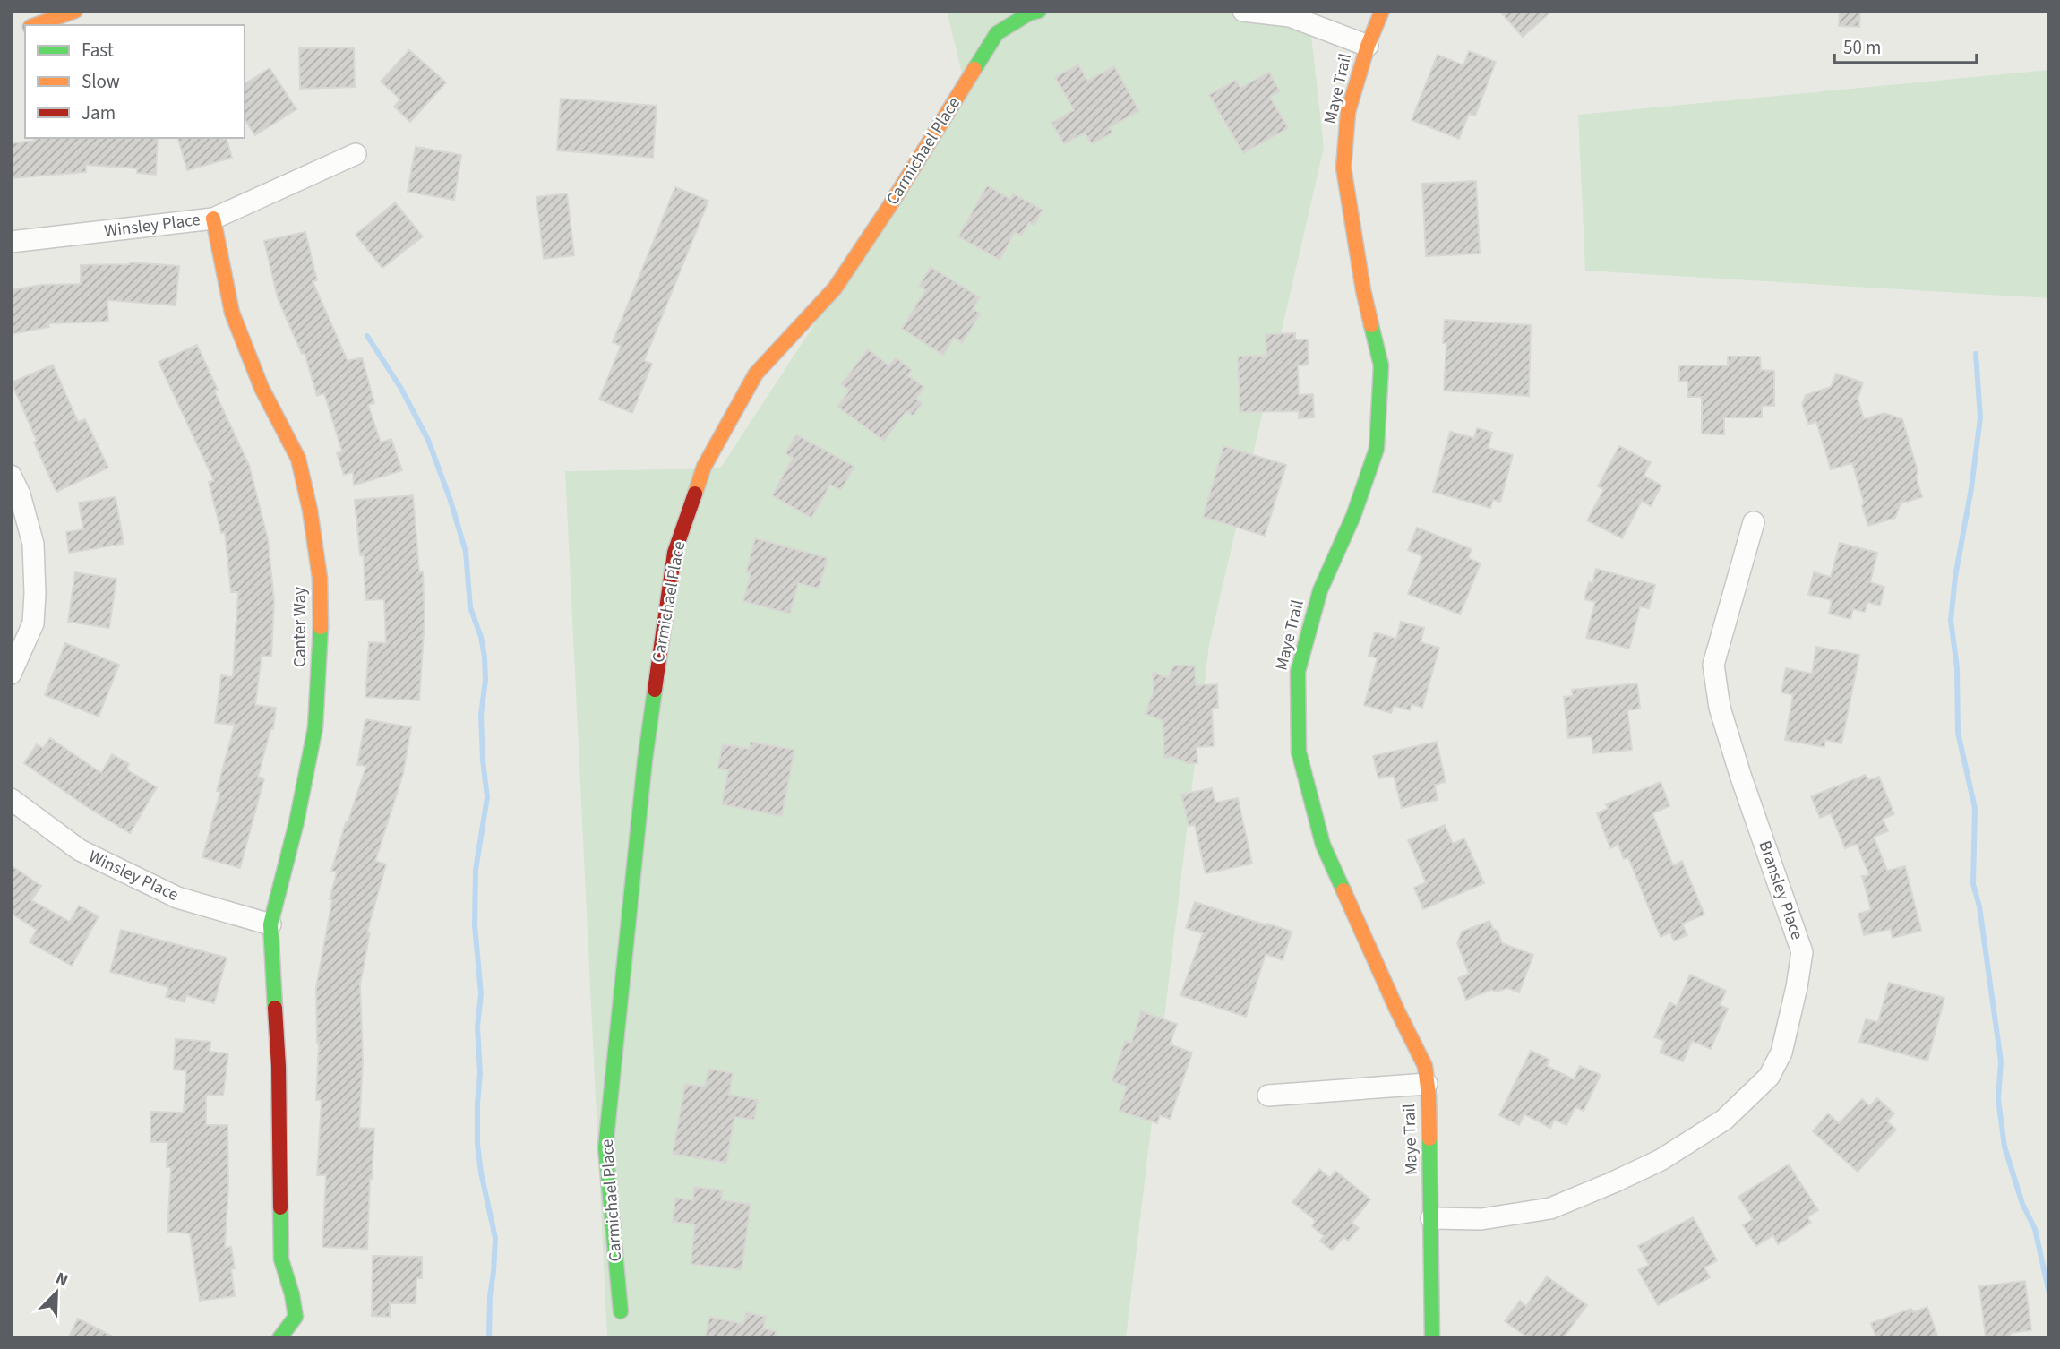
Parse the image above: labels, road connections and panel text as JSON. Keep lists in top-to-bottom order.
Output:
{
  "streets": {
    "street": [
      "Maye Trail",
      "Carmichael Place",
      "Winsley Place",
      "Canter Way",
      "Bransley Place"
    ]
  },
  "crossings": [
    ["Maye Trail", "Bransley Place"],
    ["Winsley Place", "Canter Way"]
  ],
  "legend": ["Fast", "Slow", "Jam"],
  "scale_bar": "50 m",
  "north": "top right"
}
